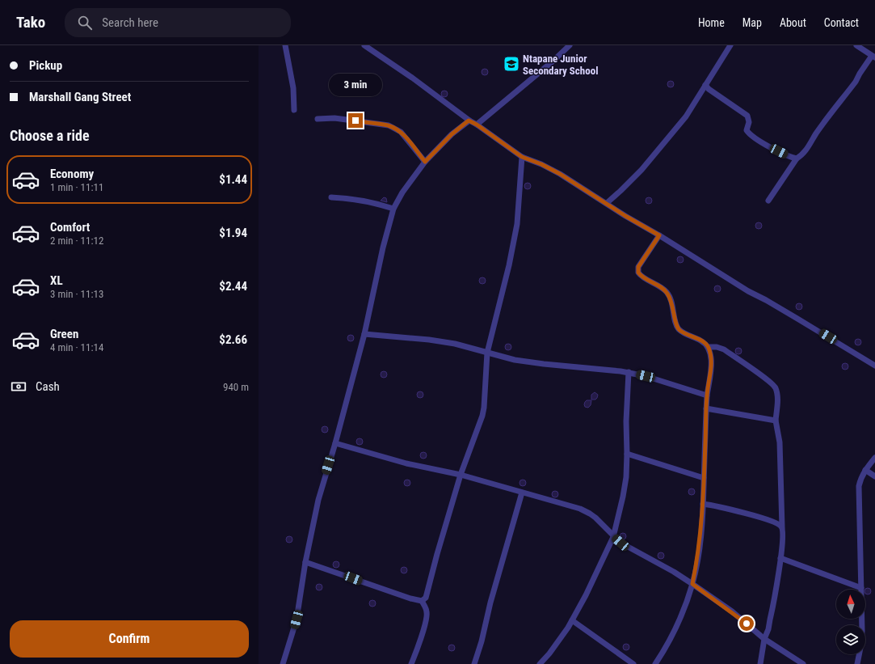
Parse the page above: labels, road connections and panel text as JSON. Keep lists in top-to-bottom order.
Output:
{
  "places": {
    "school or university": ["Ntapane Junior Secondary School"]
  },
  "north": "top",
  "page": {
    "header": "Tako",
    "search": "Search here",
    "nav": [
      "Home",
      "Map",
      "About",
      "Contact"
    ],
    "banner": ["Pickup", "Marshall Gang Street"],
    "bubble": "3 min",
    "heading": "Choose a ride",
    "list": [
      {
        "name": "Economy",
        "note": "1 min · 11:11",
        "value": "$1.44"
      },
      {
        "name": "Comfort",
        "note": "2 min · 11:12",
        "value": "$1.94"
      },
      {
        "name": "XL",
        "note": "3 min · 11:13",
        "value": "$2.44"
      },
      {
        "name": "Green",
        "note": "4 min · 11:14",
        "value": "$2.66"
      }
    ],
    "pay": ["Cash", "940 m"],
    "buttons": "Confirm"
  }
}
